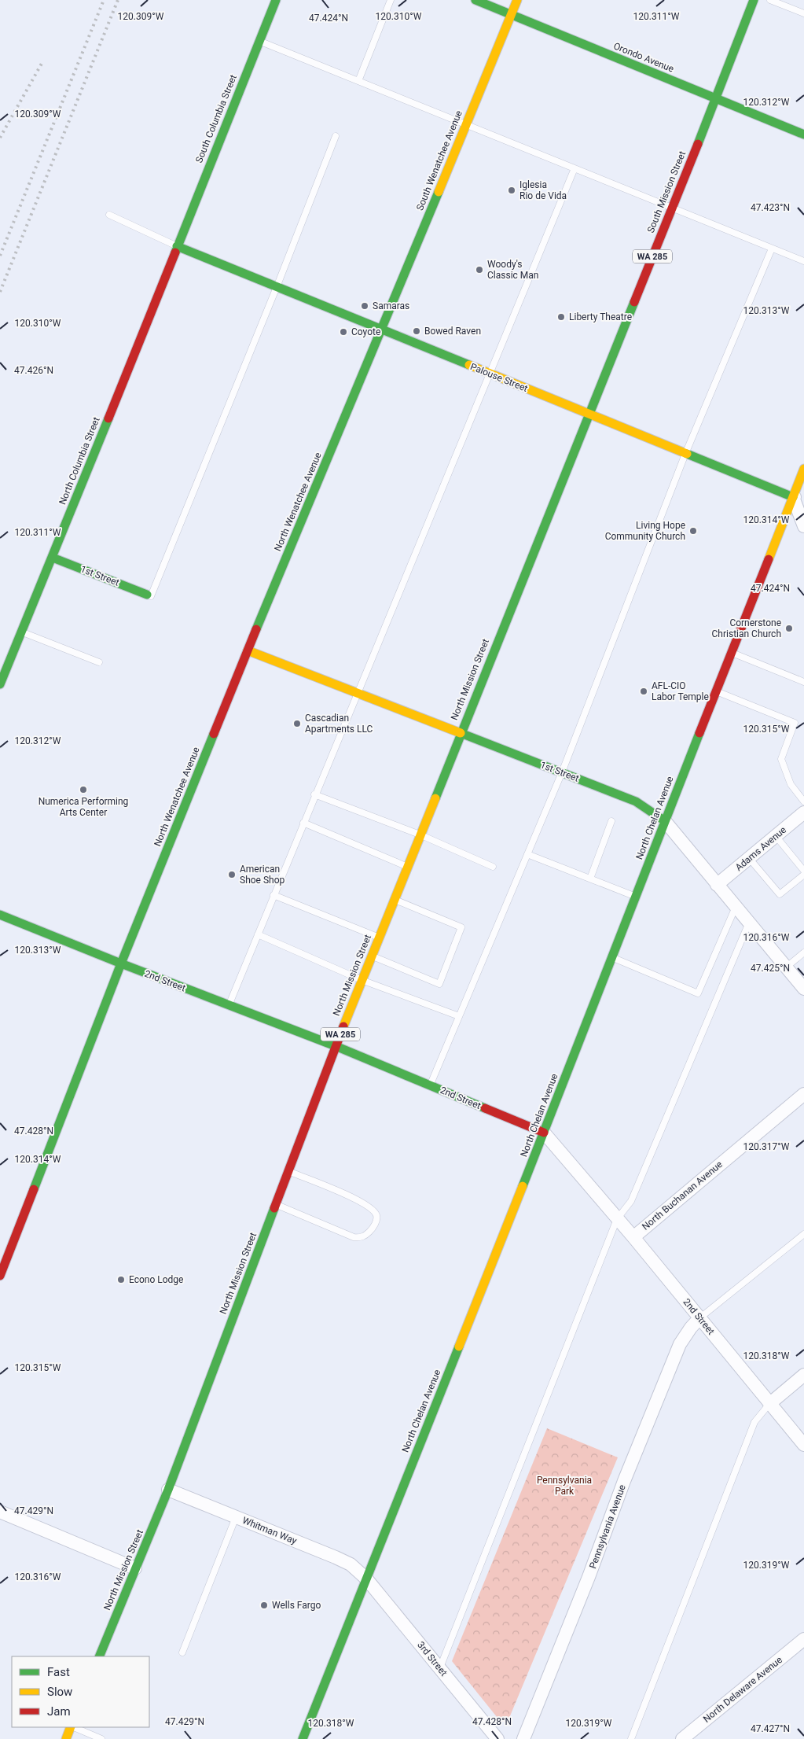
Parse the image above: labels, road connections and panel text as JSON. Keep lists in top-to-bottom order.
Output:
{
  "streets": {
    "main road": [
      "Orondo Avenue",
      "South Columbia Street",
      "South Wenatchee Avenue",
      "South Mission Street",
      "WA 285",
      "Palouse Street",
      "North Columbia Street",
      "North Wenatchee Avenue",
      "1st Street",
      "North Mission Street",
      "North Chelan Avenue",
      "2nd Street"
    ],
    "street": [
      "Adams Avenue",
      "North Buchanan Avenue",
      "Pennsylvania Avenue",
      "Whitman Way",
      "3rd Street",
      "North Delaware Avenue"
    ]
  },
  "crossings": [
    ["Orondo Avenue", "South Wenatchee Avenue"],
    ["Orondo Avenue", "South Mission Street"],
    ["South Columbia Street", "Palouse Street"],
    ["South Columbia Street", "North Columbia Street"],
    ["South Wenatchee Avenue", "Palouse Street"],
    ["South Wenatchee Avenue", "North Wenatchee Avenue"],
    ["South Mission Street", "Palouse Street"],
    ["South Mission Street", "North Mission Street"],
    ["Palouse Street", "North Columbia Street"],
    ["Palouse Street", "North Wenatchee Avenue"],
    ["Palouse Street", "North Mission Street"],
    ["Palouse Street", "North Chelan Avenue"],
    ["North Columbia Street", "1st Street"],
    ["North Wenatchee Avenue", "1st Street"],
    ["North Wenatchee Avenue", "2nd Street"],
    ["1st Street", "North Mission Street"],
    ["1st Street", "North Chelan Avenue"],
    ["1st Street", "Adams Avenue"],
    ["North Mission Street", "2nd Street"],
    ["North Mission Street", "Whitman Way"],
    ["North Chelan Avenue", "2nd Street"],
    ["North Chelan Avenue", "Whitman Way"],
    ["North Chelan Avenue", "3rd Street"],
    ["2nd Street", "North Buchanan Avenue"],
    ["2nd Street", "Pennsylvania Avenue"],
    ["Whitman Way", "3rd Street"]
  ],
  "parks": ["Pennsylvania Park"],
  "places": [
    "Iglesia Rio de Vida",
    "Woody's Classic Man",
    "Samaras",
    "Liberty Theatre",
    "Bowed Raven",
    "Coyote",
    "Living Hope Community Church",
    "Cornerstone Christian Church",
    "AFL-CIO Labor Temple",
    "Cascadian Apartments LLC",
    "Numerica Performing Arts Center",
    "American Shoe Shop",
    "Econo Lodge",
    "Wells Fargo"
  ],
  "legend": ["Fast", "Slow", "Jam"],
  "coordinates": [
    "120.309°W",
    "120.310°W",
    "120.311°W",
    "47.424°N",
    "120.312°W",
    "47.423°N",
    "120.313°W",
    "47.426°N",
    "120.314°W",
    "120.315°W",
    "120.316°W",
    "47.425°N",
    "47.428°N",
    "120.317°W",
    "120.318°W",
    "47.429°N",
    "120.319°W",
    "47.427°N"
  ]
}
